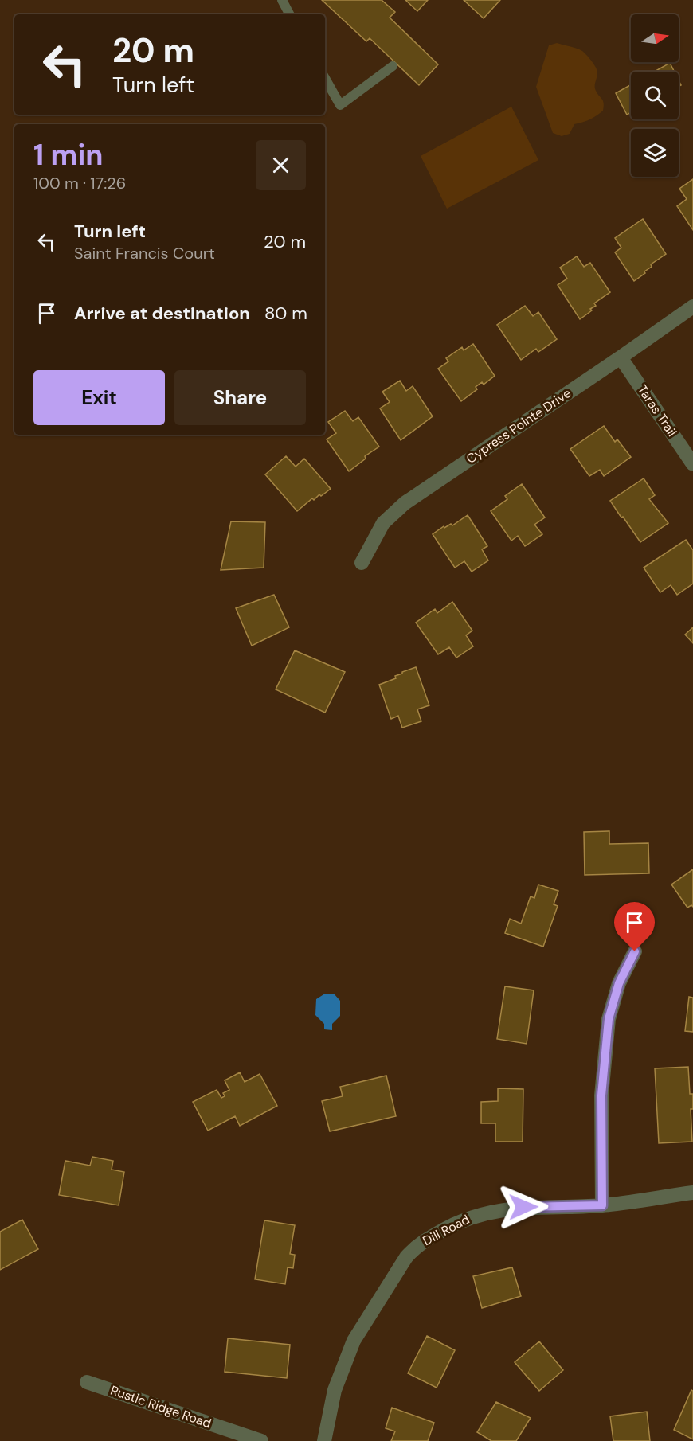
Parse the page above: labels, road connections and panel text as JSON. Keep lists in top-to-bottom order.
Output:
{
  "streets": {
    "street": [
      "Taras Trail",
      "Cypress Pointe Drive",
      "Dill Road",
      "Rustic Ridge Road"
    ]
  },
  "crossings": [
    ["Taras Trail", "Cypress Pointe Drive"]
  ],
  "north": "right",
  "page": {
    "turn": ["20 m", "Turn left"],
    "heading": ["1 min", "100 m · 17:26"],
    "list": [
      {
        "name": "Turn left",
        "note": "Saint Francis Court",
        "value": "20 m"
      },
      {
        "name": "Arrive at destination",
        "value": "80 m"
      }
    ],
    "buttons": ["Exit", "Share"]
  }
}
